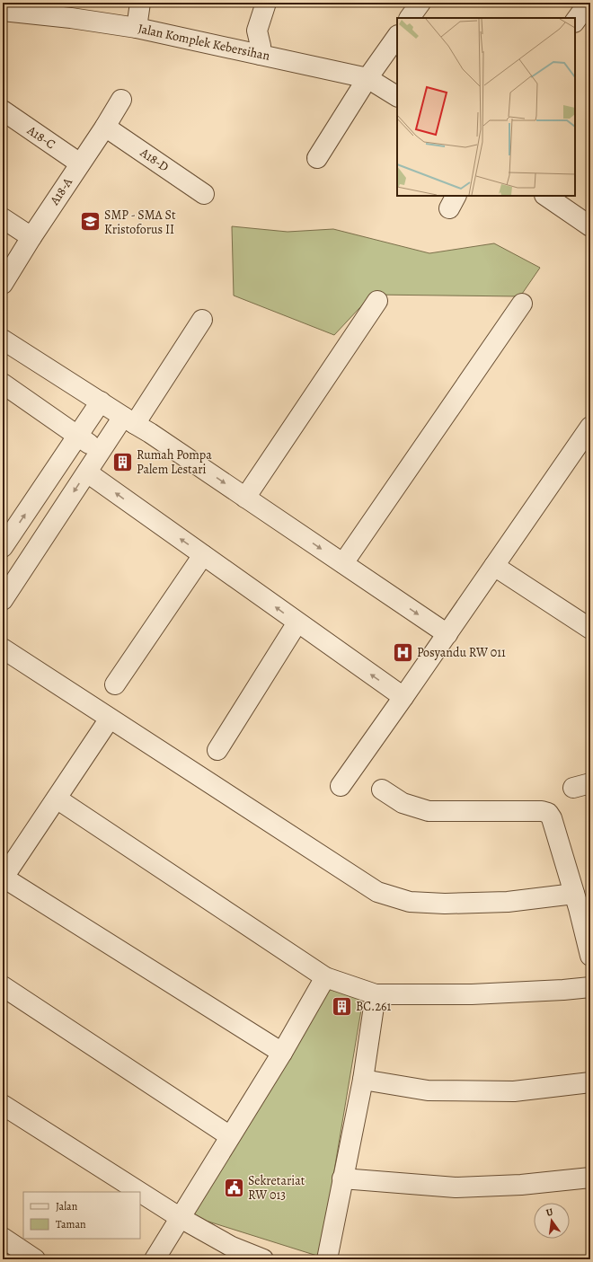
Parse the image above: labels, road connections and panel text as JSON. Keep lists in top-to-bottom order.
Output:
{
  "streets": {
    "street": [
      "Jalan Komplek Kebersihan",
      "A18-C",
      "A18-D",
      "A18-A"
    ]
  },
  "crossings": [
    ["A18-C", "A18-A"],
    ["A18-D", "A18-A"]
  ],
  "places": {
    "school or university": ["SMP - SMA St Kristoforus II"],
    "building": ["Rumah Pompa Palem Lestari", "BC.261"],
    "hospital": ["Posyandu RW 011"],
    "public building": ["Sekretariat RW 013"]
  },
  "legend": ["Jalan", "Taman"],
  "north": "top"
}
